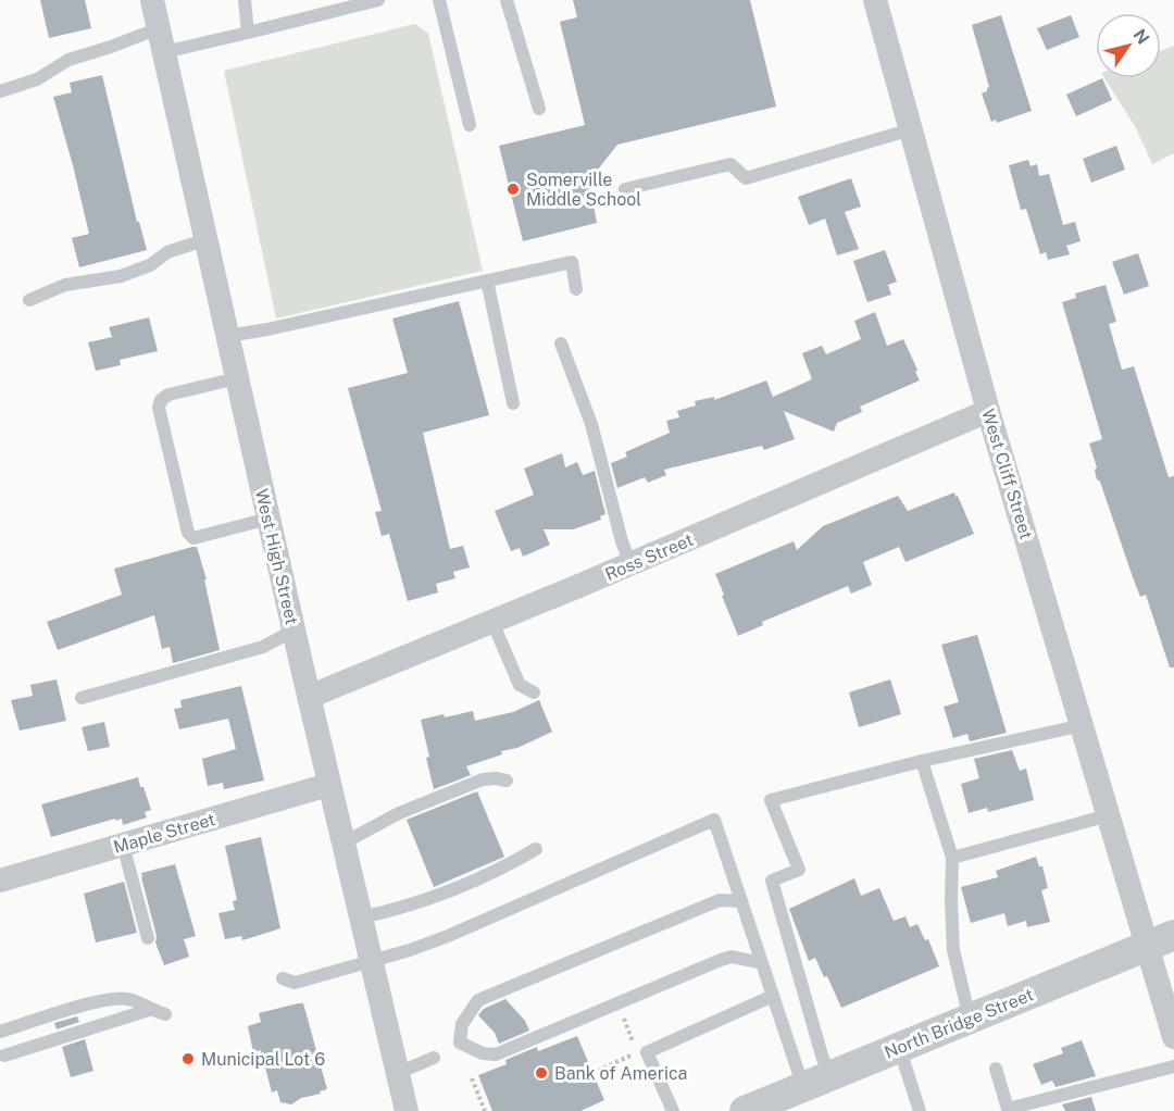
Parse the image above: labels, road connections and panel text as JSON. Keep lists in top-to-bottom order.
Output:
{
  "streets": {
    "street": [
      "West Cliff Street",
      "West High Street",
      "Ross Street",
      "Maple Street",
      "North Bridge Street"
    ]
  },
  "crossings": [
    ["West Cliff Street", "Ross Street"],
    ["West Cliff Street", "North Bridge Street"],
    ["West High Street", "Ross Street"],
    ["West High Street", "Maple Street"]
  ],
  "places": ["Somerville Middle School", "Municipal Lot 6", "Bank of America"],
  "north": "top right"
}
